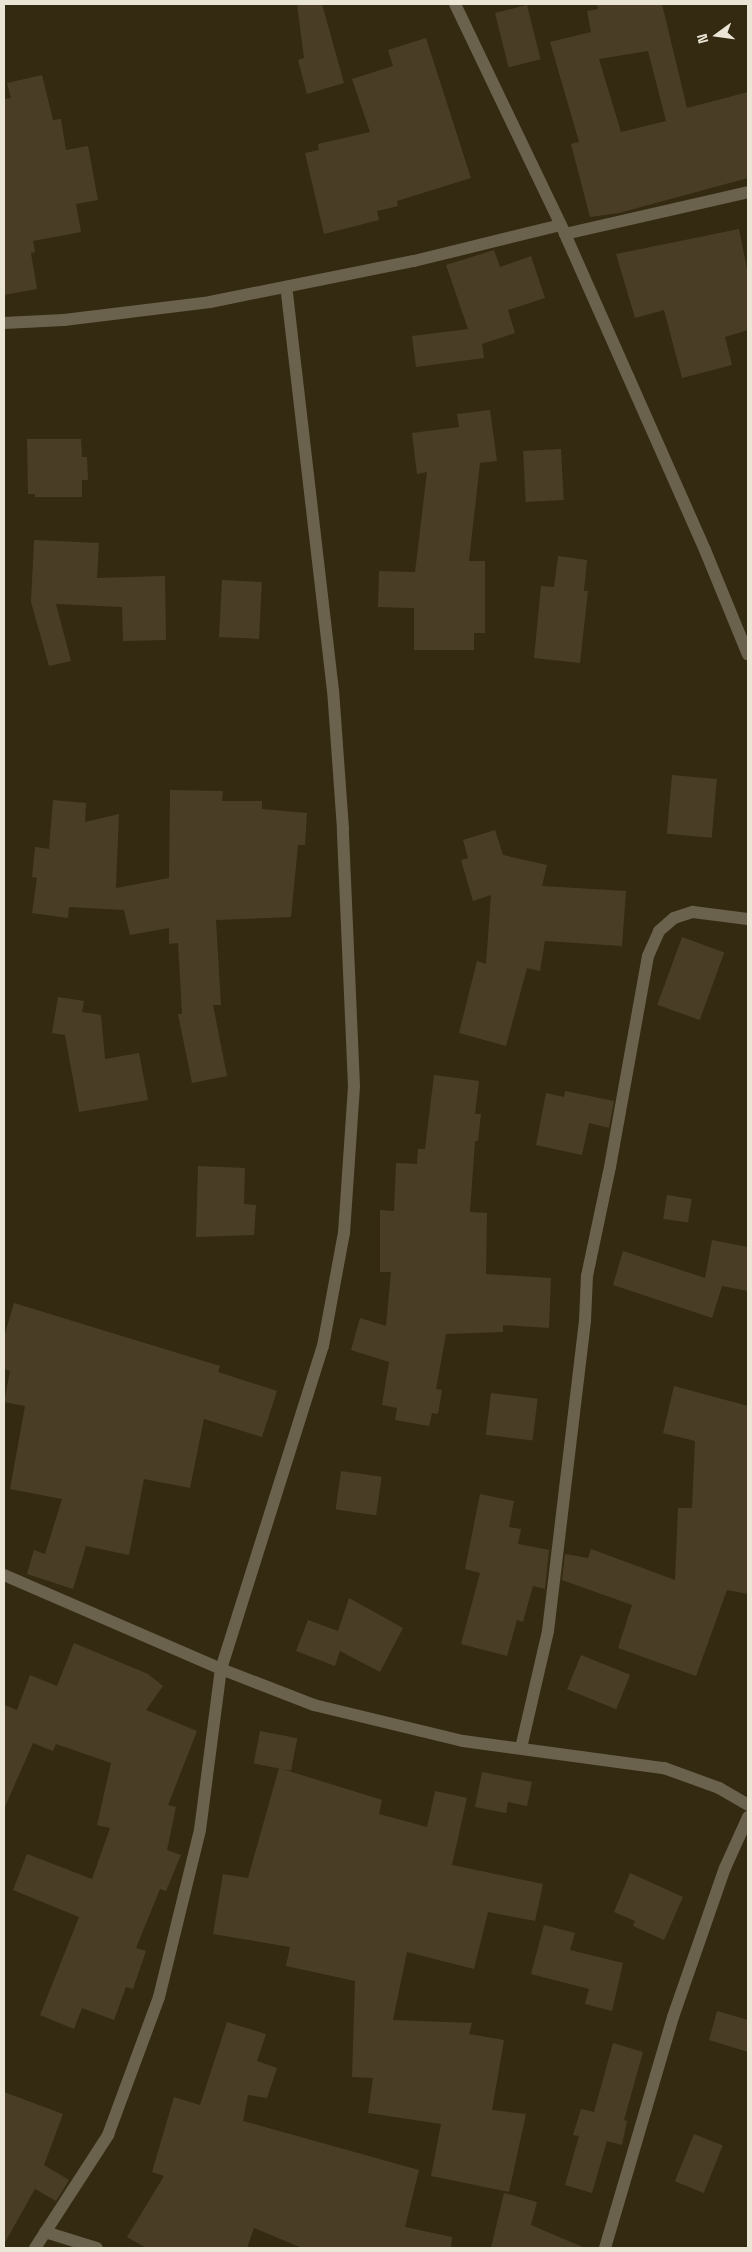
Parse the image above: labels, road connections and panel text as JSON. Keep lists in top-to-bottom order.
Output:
{
  "north": "left"
}
